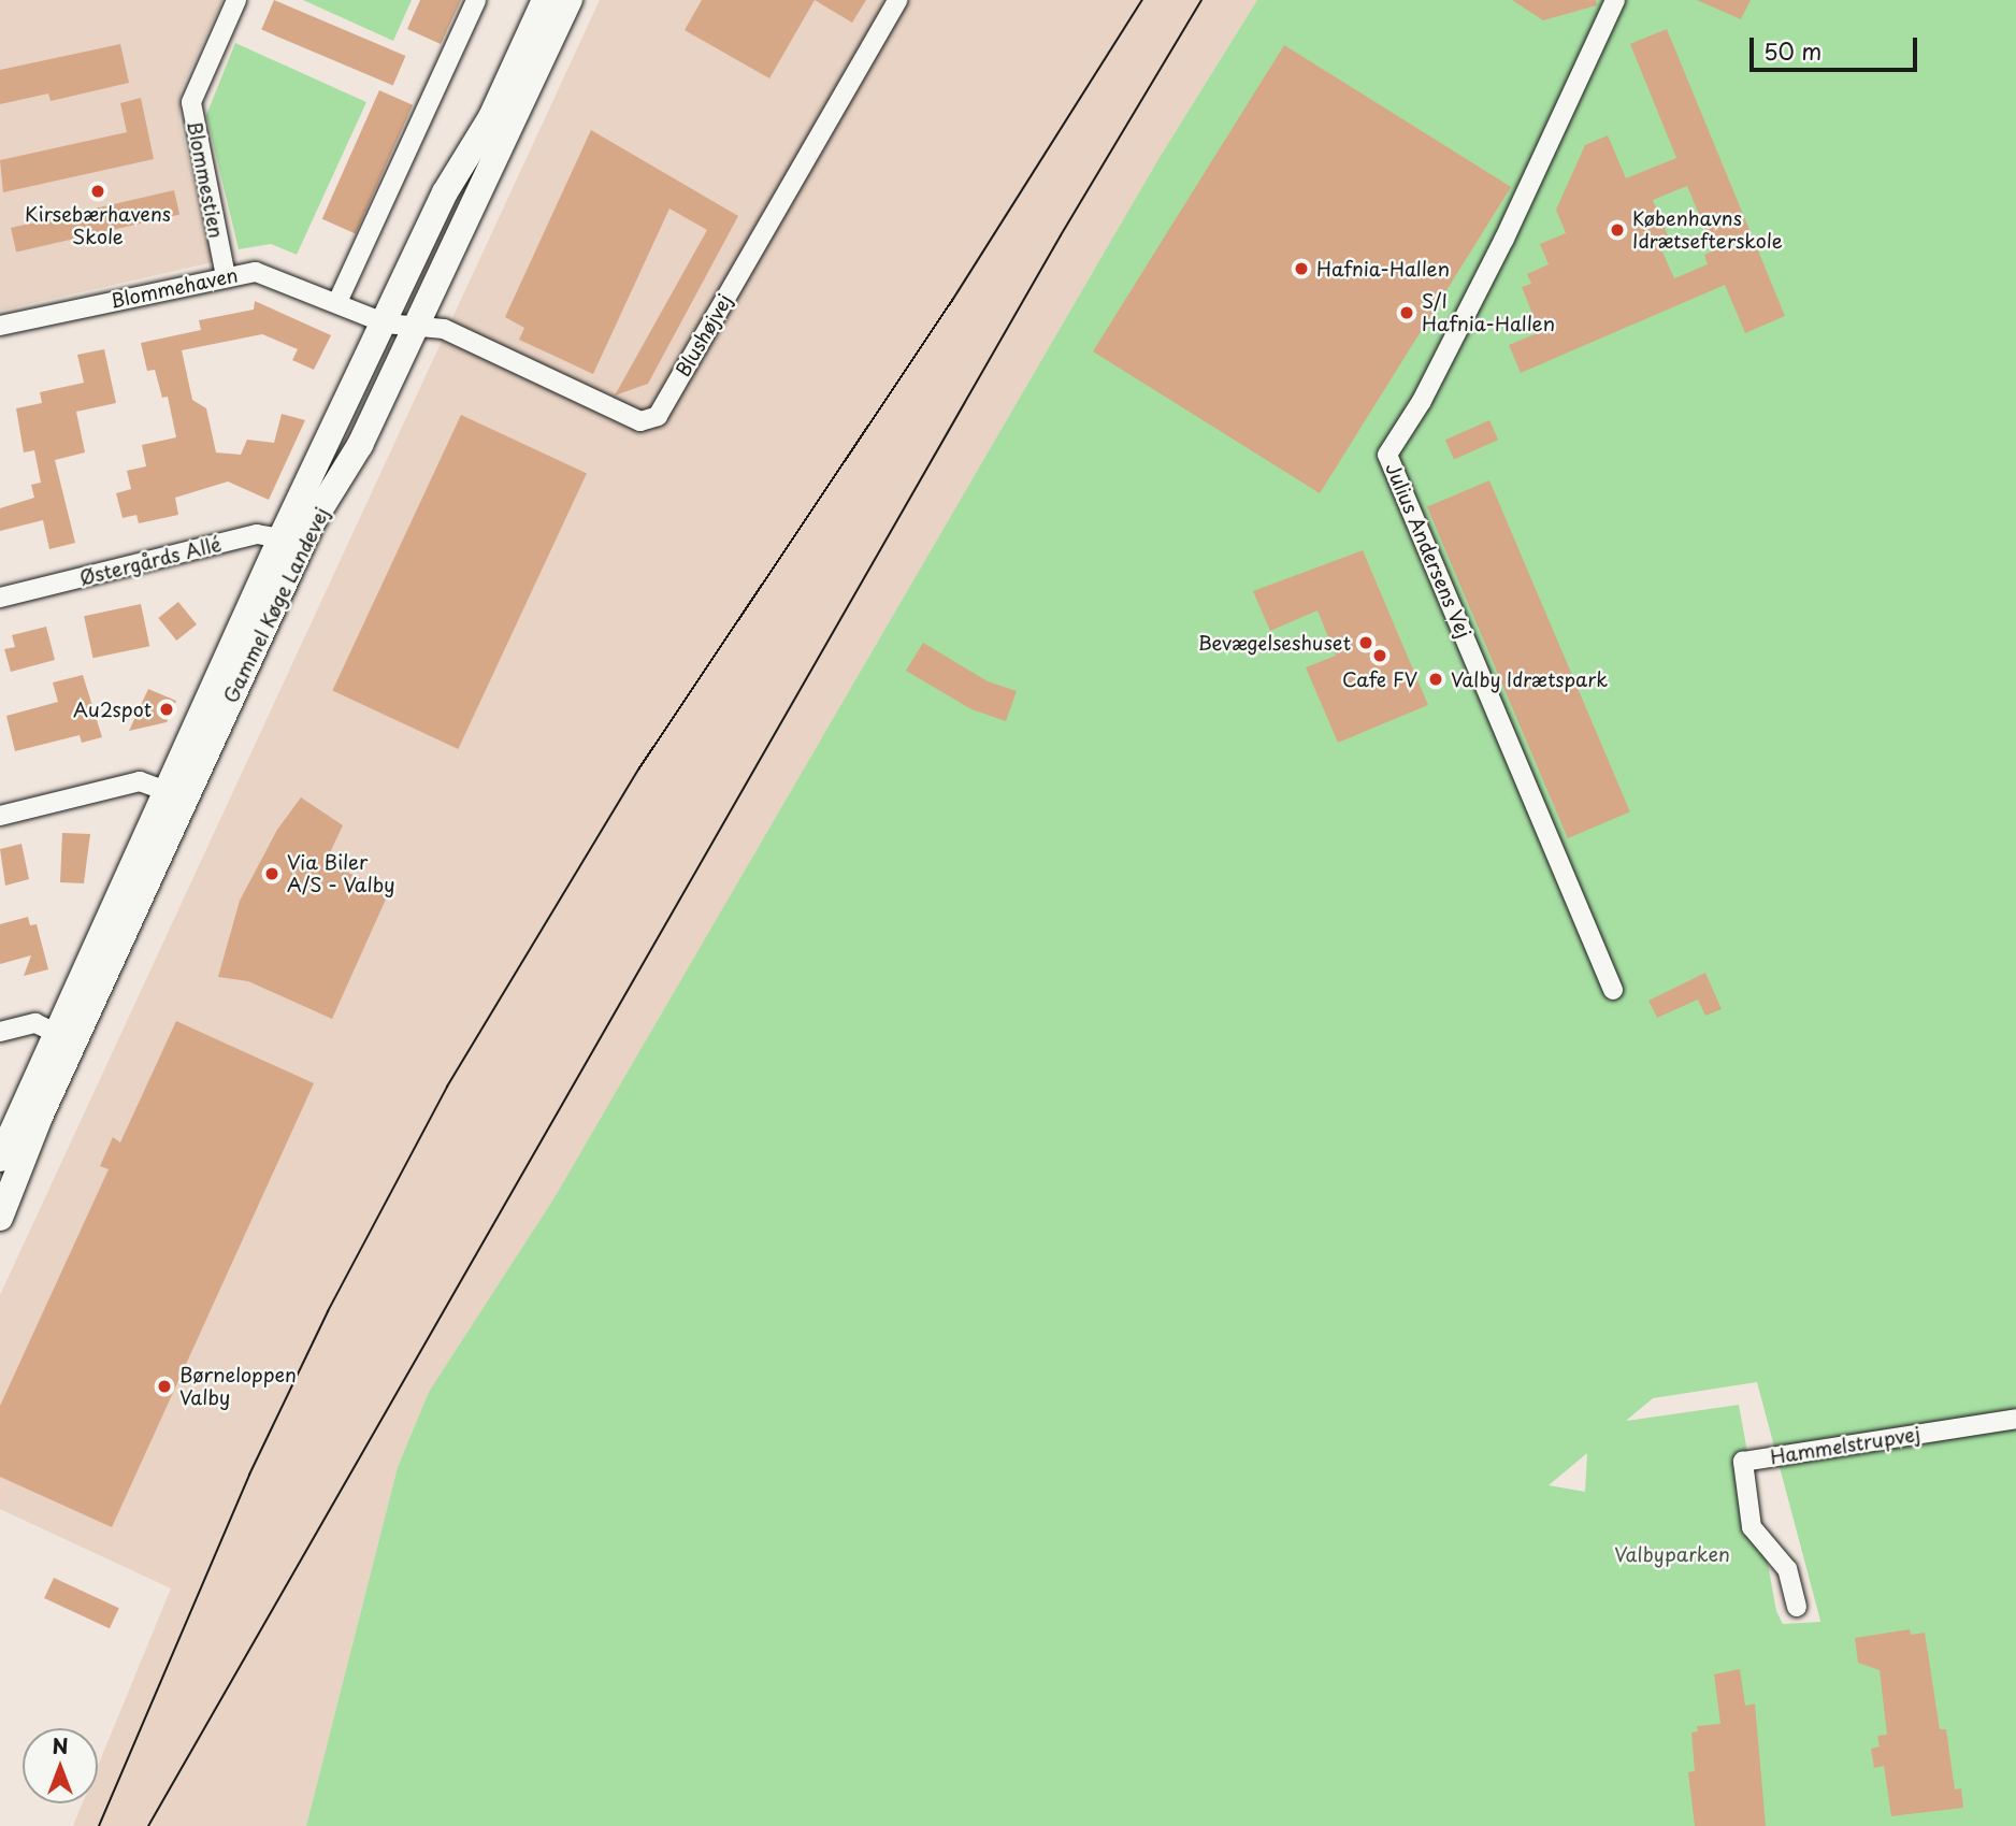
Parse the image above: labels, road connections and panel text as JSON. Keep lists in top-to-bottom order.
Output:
{
  "streets": {
    "main road": ["Gammel Køge Landevej"],
    "street": [
      "Blommestien",
      "Blommehaven",
      "Blushøjvej",
      "Julius Andersens Vej",
      "Østergårds Allé",
      "Hammelstrupvej"
    ]
  },
  "crossings": [
    ["Blommestien", "Blommehaven"],
    ["Blommehaven", "Blushøjvej"],
    ["Blommehaven", "Gammel Køge Landevej"],
    ["Blushøjvej", "Gammel Køge Landevej"],
    ["Østergårds Allé", "Gammel Køge Landevej"]
  ],
  "parks": ["Valbyparken"],
  "places": [
    "Kirsebærhavens Skole",
    "Københavns Idrætsefterskole",
    "Hafnia-Hallen",
    "S/I Hafnia-Hallen",
    "Bevægelseshuset",
    "Cafe FV",
    "Valby Idrætspark",
    "Au2spot",
    "Via Biler A/S - Valby",
    "Børneloppen Valby"
  ],
  "scale_bar": "50 m",
  "north": "top"
}
